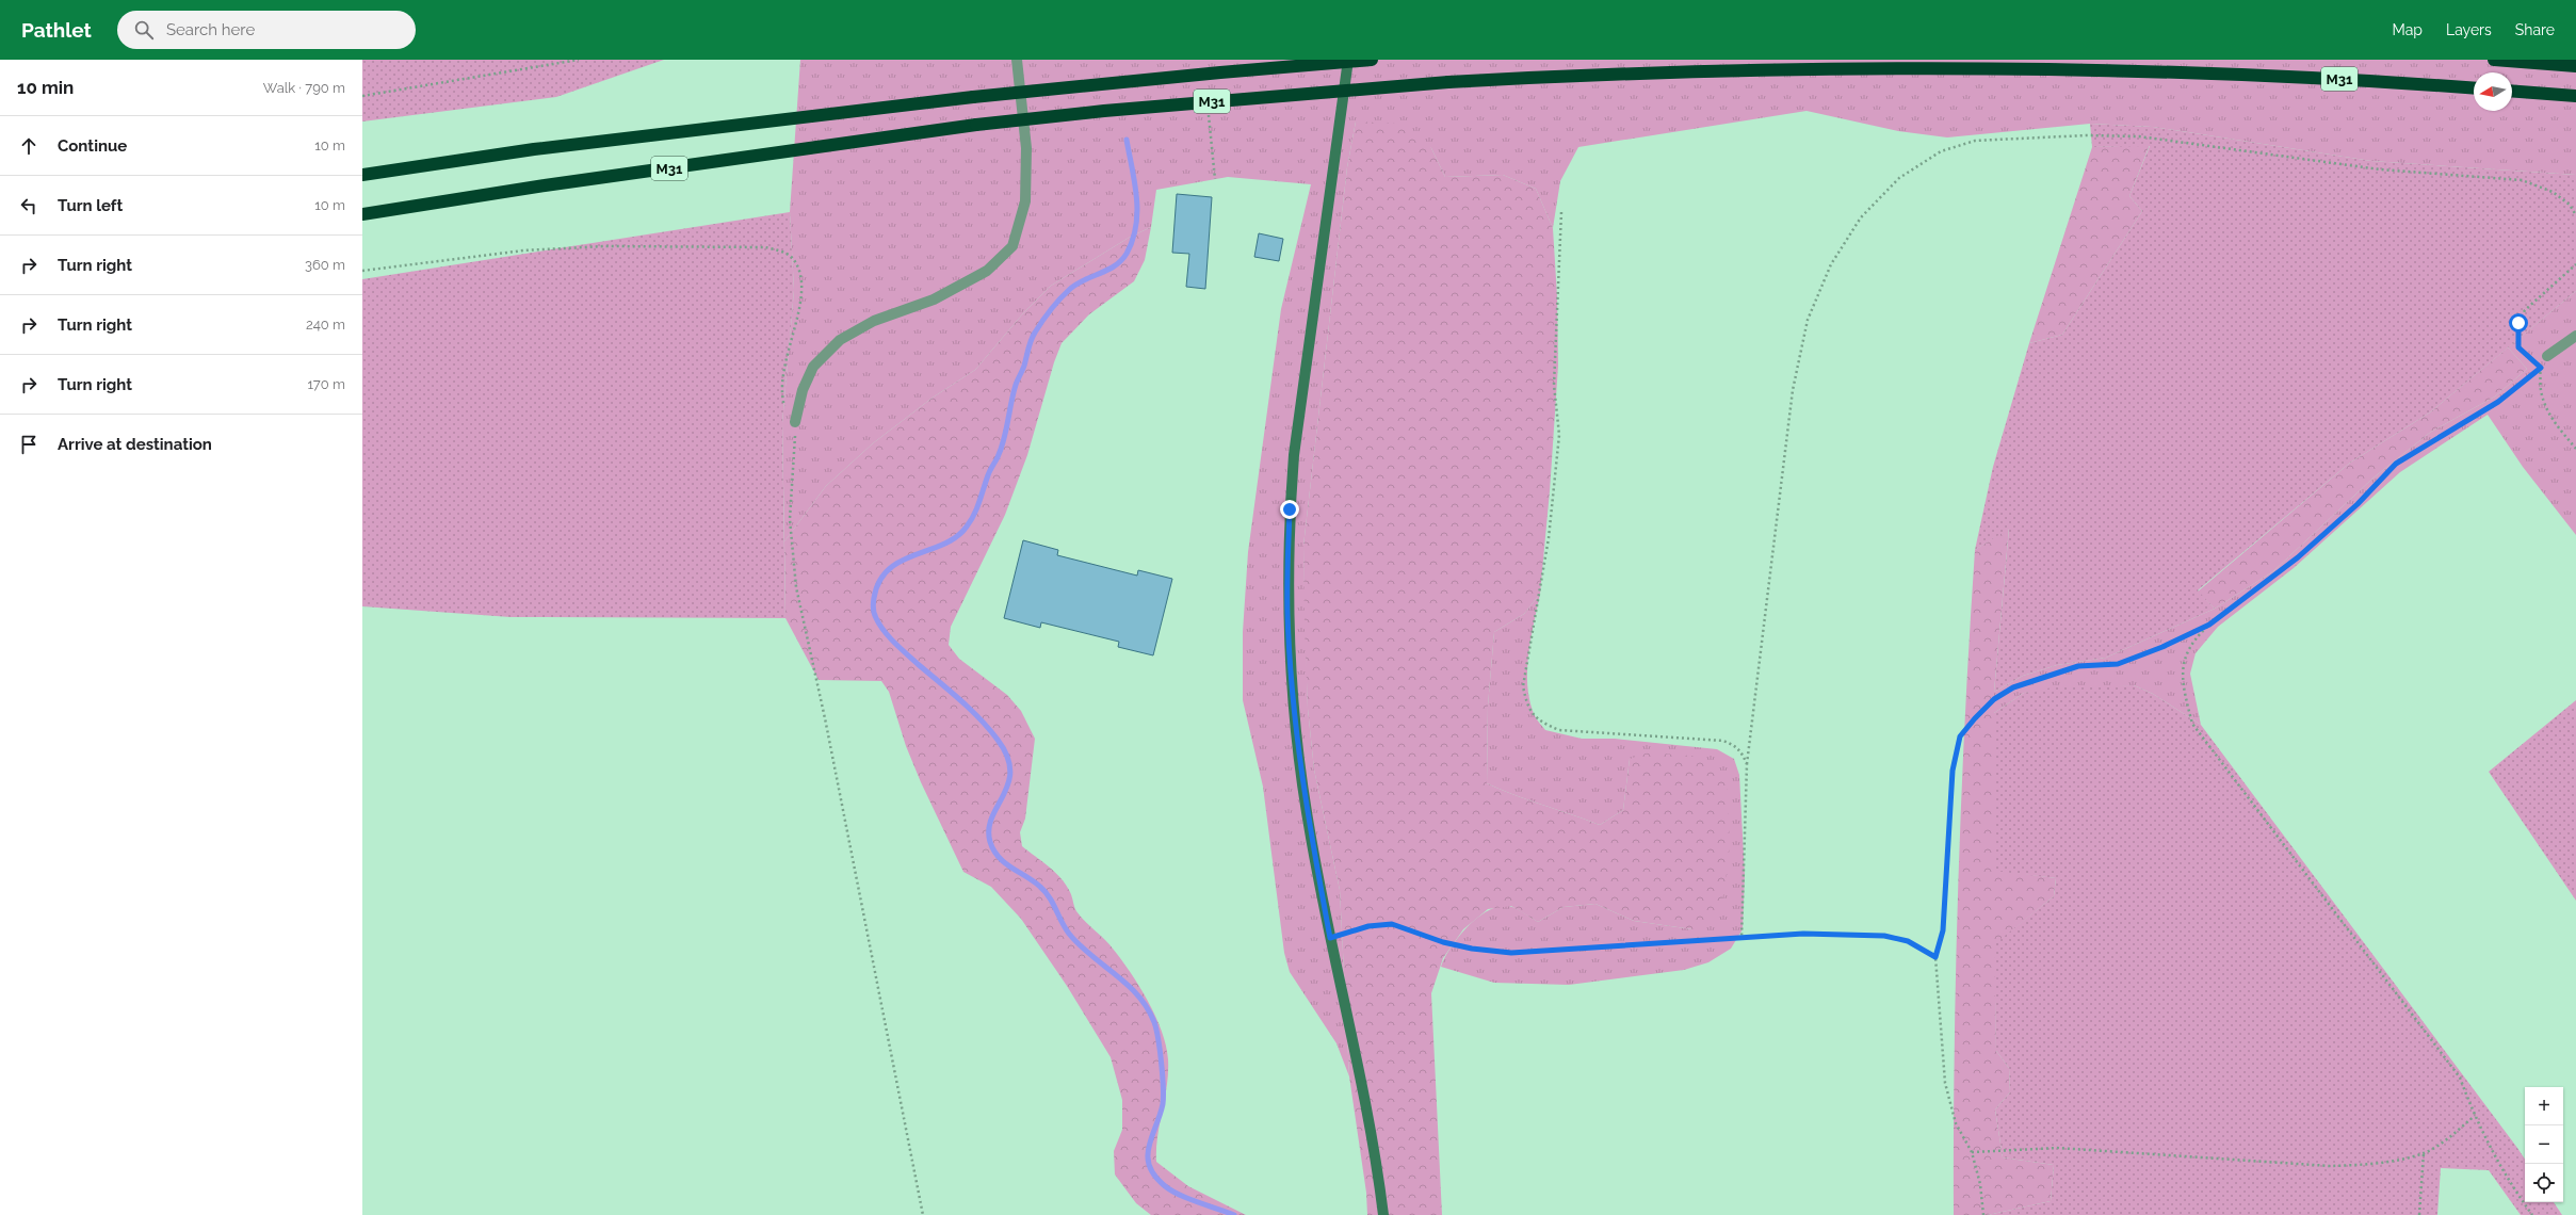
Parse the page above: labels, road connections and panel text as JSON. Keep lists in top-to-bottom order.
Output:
{
  "streets": {
    "highway": ["M31"]
  },
  "north": "left",
  "page": {
    "header": "Pathlet",
    "search": "Search here",
    "nav": ["Map", "Layers", "Share"],
    "heading": ["10 min", "Walk · 790 m"],
    "list": [
      ["Continue", "10 m"],
      ["Turn left", "10 m"],
      ["Turn right", "360 m"],
      ["Turn right", "240 m"],
      ["Turn right", "170 m"],
      "Arrive at destination"
    ],
    "map_buttons": ["+", "−"]
  }
}
